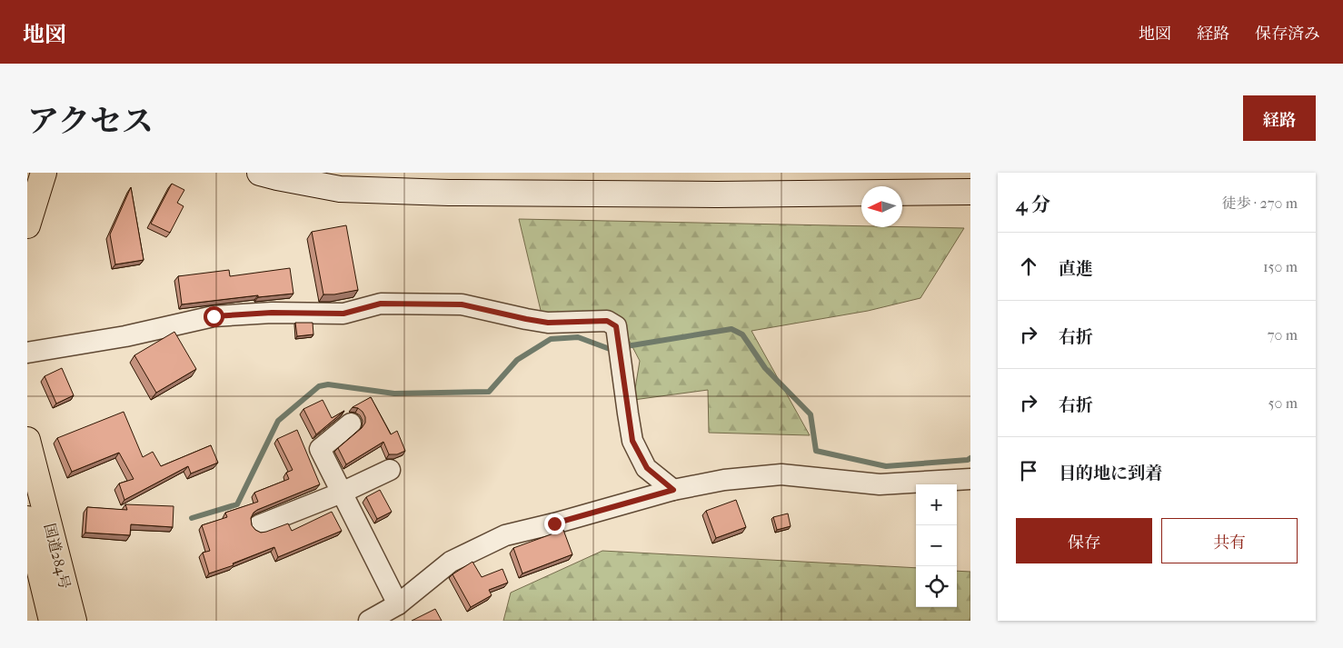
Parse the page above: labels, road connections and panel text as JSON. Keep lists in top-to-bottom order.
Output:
{
  "streets": {
    "highway": ["国道284号"]
  },
  "north": "left",
  "page": {
    "header": "地図",
    "nav": ["地図", "経路", "保存済み"],
    "title": "アクセス",
    "buttons": [
      "経路",
      ["保存", "共有"]
    ],
    "heading": ["4 分", "徒歩 · 270 m"],
    "list": [
      ["直進", "150 m"],
      ["右折", "70 m"],
      ["右折", "50 m"],
      "目的地に到着"
    ],
    "map_buttons": ["+", "−"]
  }
}
